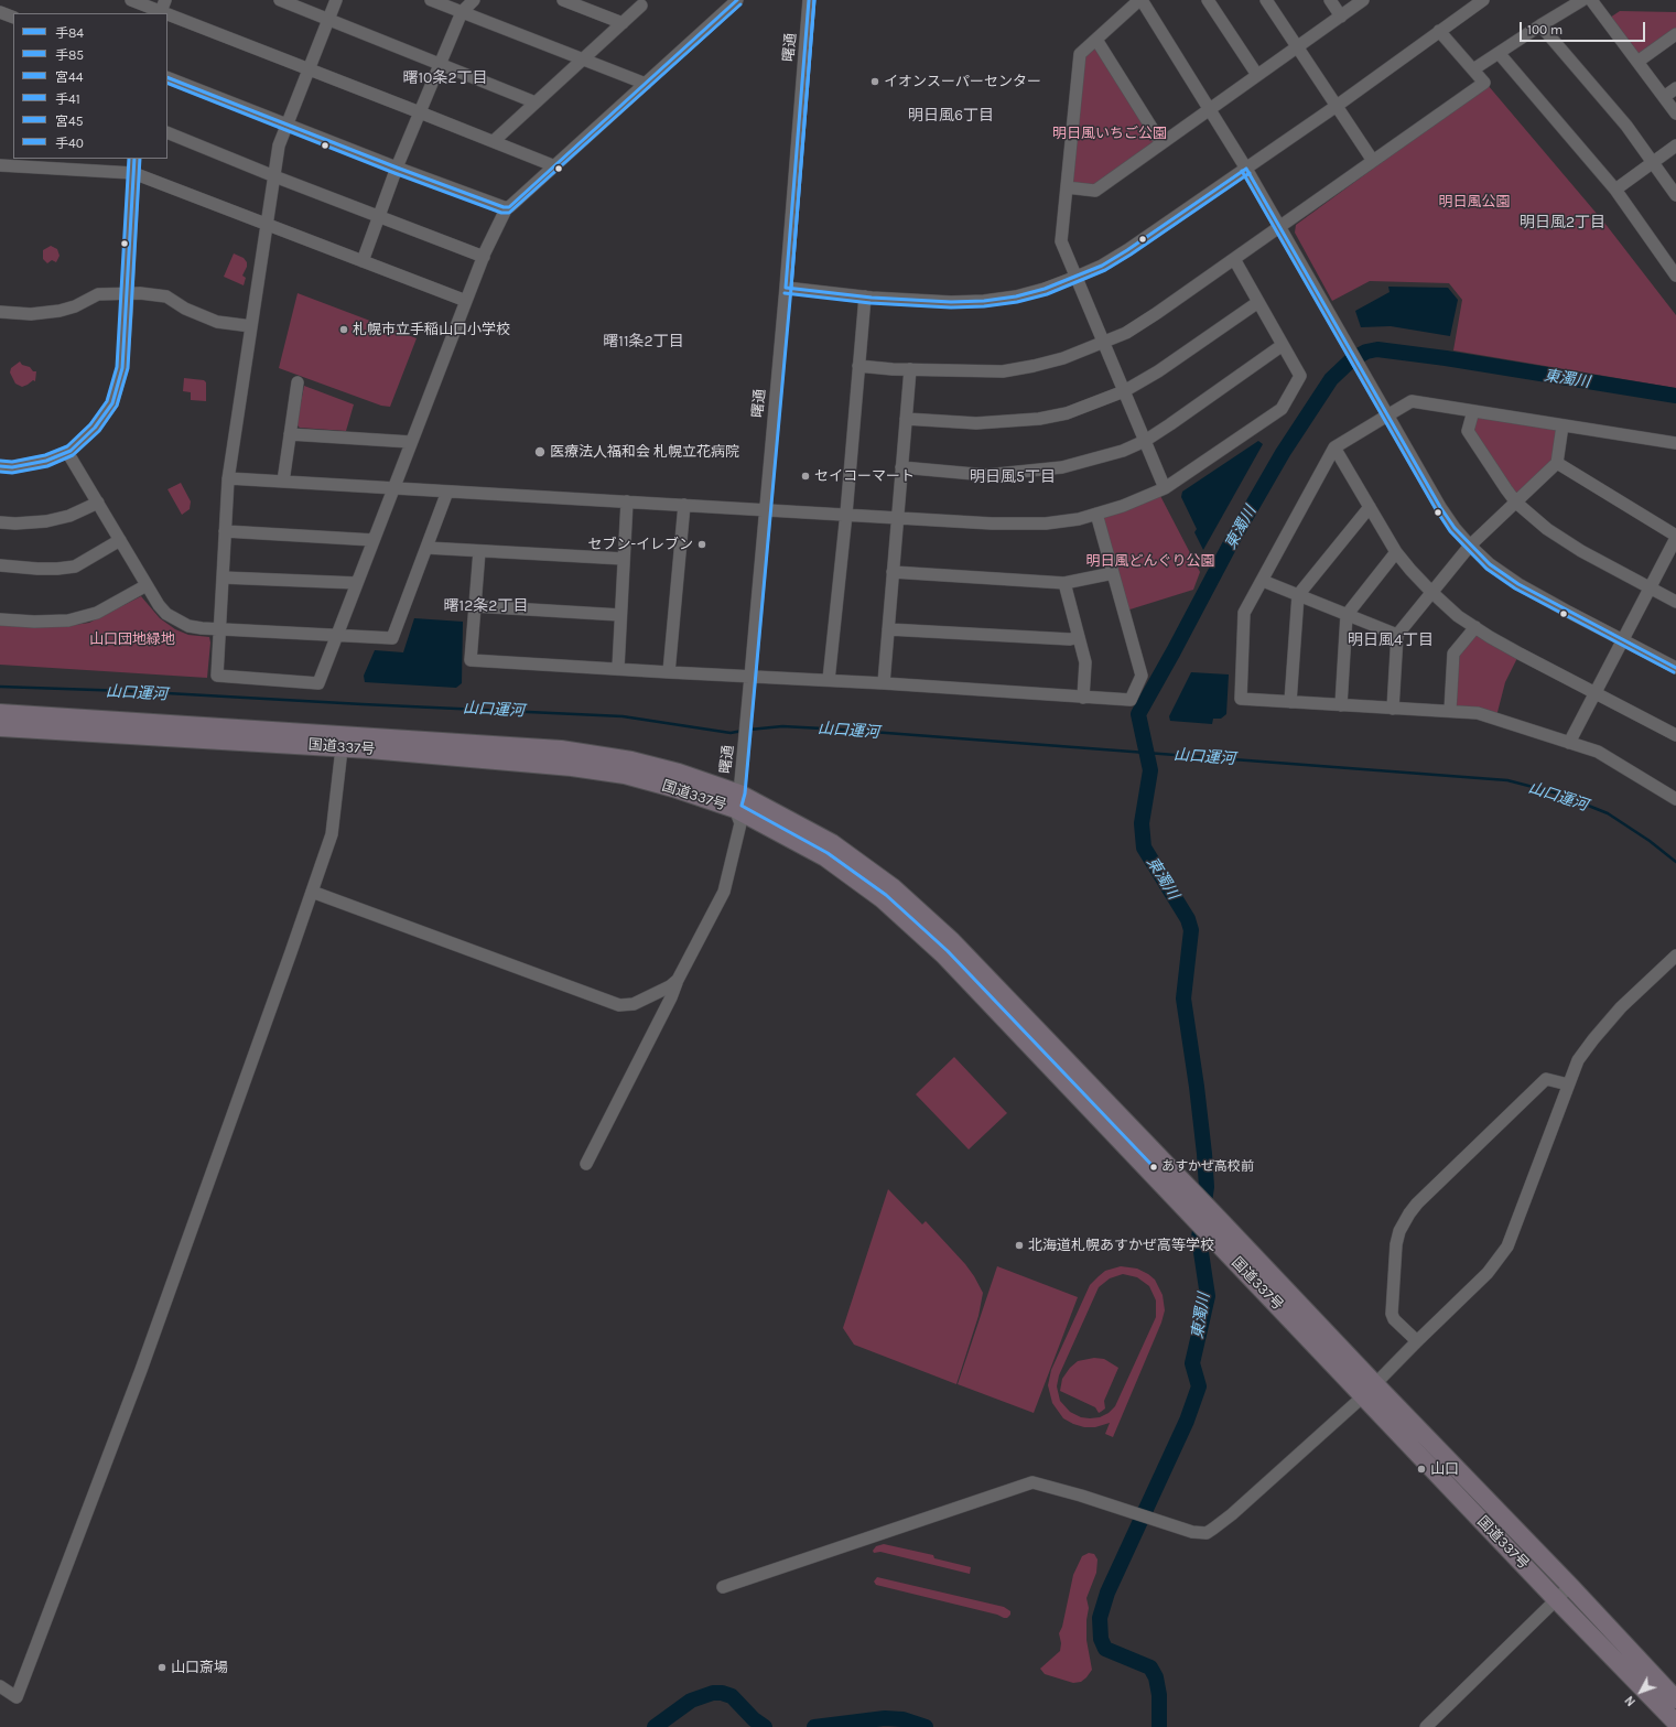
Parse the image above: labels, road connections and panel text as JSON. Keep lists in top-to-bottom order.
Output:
{
  "streets": {
    "highway": ["国道337号"],
    "street": ["曙通"]
  },
  "crossings": [
    ["曙通", "国道337号"]
  ],
  "districts": [
    "曙10条2丁目",
    "明日風6丁目",
    "明日風2丁目",
    "曙11条2丁目",
    "明日風5丁目",
    "曙12条2丁目",
    "明日風4丁目"
  ],
  "water": ["東濁川", "山口運河"],
  "parks": [
    "明日風いちご公園",
    "明日風公園",
    "明日風どんぐり公園",
    "山口団地緑地"
  ],
  "places": [
    "イオンスーパーセンター",
    "札幌市立手稲山口小学校",
    "医療法人福和会 札幌立花病院",
    "セイコーマート",
    "セブン-イレブン",
    "あすかぜ高校前",
    "北海道札幌あすかぜ高等学校",
    "山口",
    "山口斎場"
  ],
  "lines": [
    "transit line 手84",
    "transit line 手85",
    "transit line 宮44",
    "transit line 手41",
    "transit line 宮45",
    "transit line 手40"
  ],
  "legend": [
    "手84",
    "手85",
    "宮44",
    "手41",
    "宮45",
    "手40"
  ],
  "scale_bar": "100 m",
  "north": "bottom left"
}
